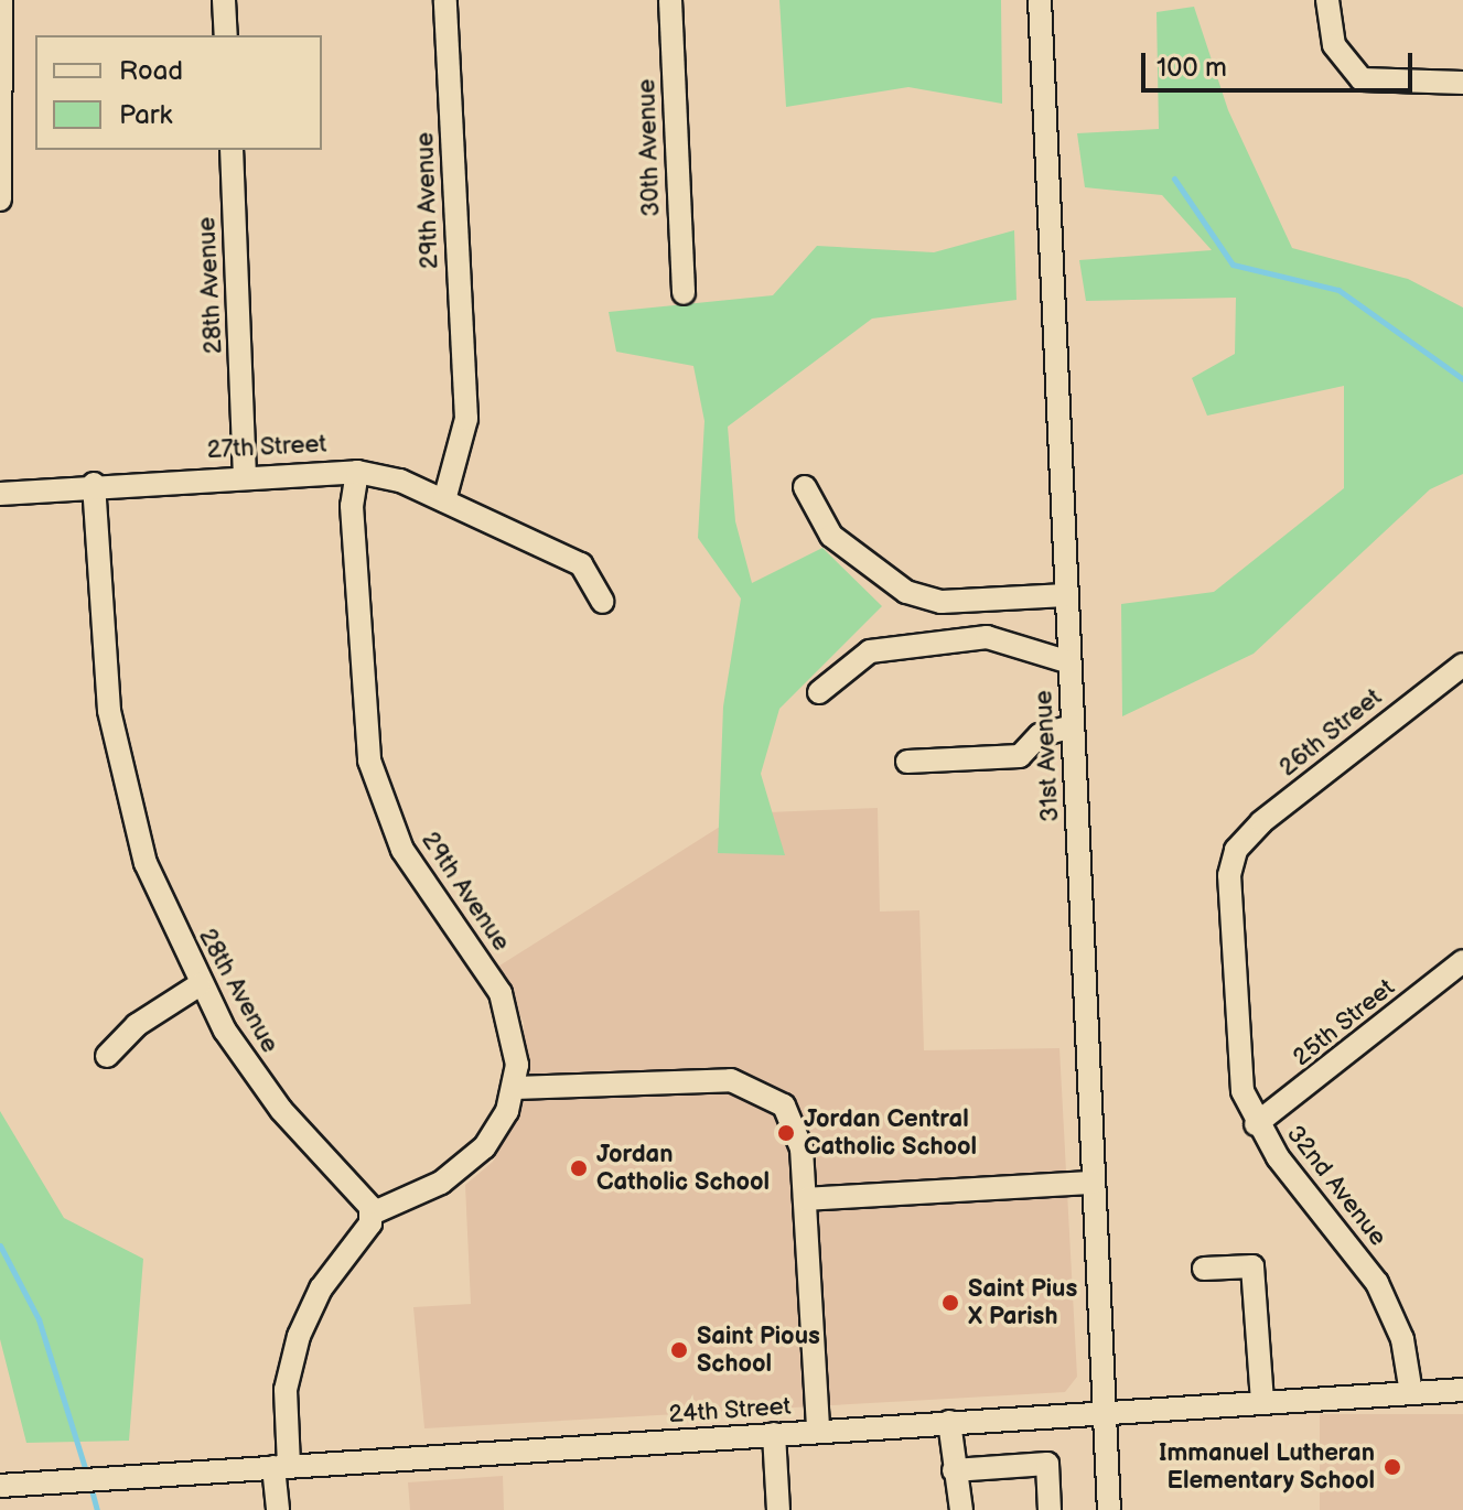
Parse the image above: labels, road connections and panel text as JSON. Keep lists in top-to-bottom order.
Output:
{
  "streets": {
    "street": [
      "30th Avenue",
      "29th Avenue",
      "28th Avenue",
      "27th Street",
      "26th Street",
      "31st Avenue",
      "25th Street",
      "32nd Avenue",
      "24th Street"
    ]
  },
  "crossings": [
    ["29th Avenue", "28th Avenue"],
    ["29th Avenue", "27th Street"],
    ["28th Avenue", "27th Street"],
    ["26th Street", "32nd Avenue"],
    ["31st Avenue", "24th Street"],
    ["25th Street", "32nd Avenue"],
    ["32nd Avenue", "24th Street"]
  ],
  "places": [
    "Jordan Central Catholic School",
    "Jordan Catholic School",
    "Saint Pius X Parish",
    "Saint Pious School",
    "Immanuel Lutheran Elementary School"
  ],
  "legend": ["Road", "Park"],
  "scale_bar": "100 m"
}
